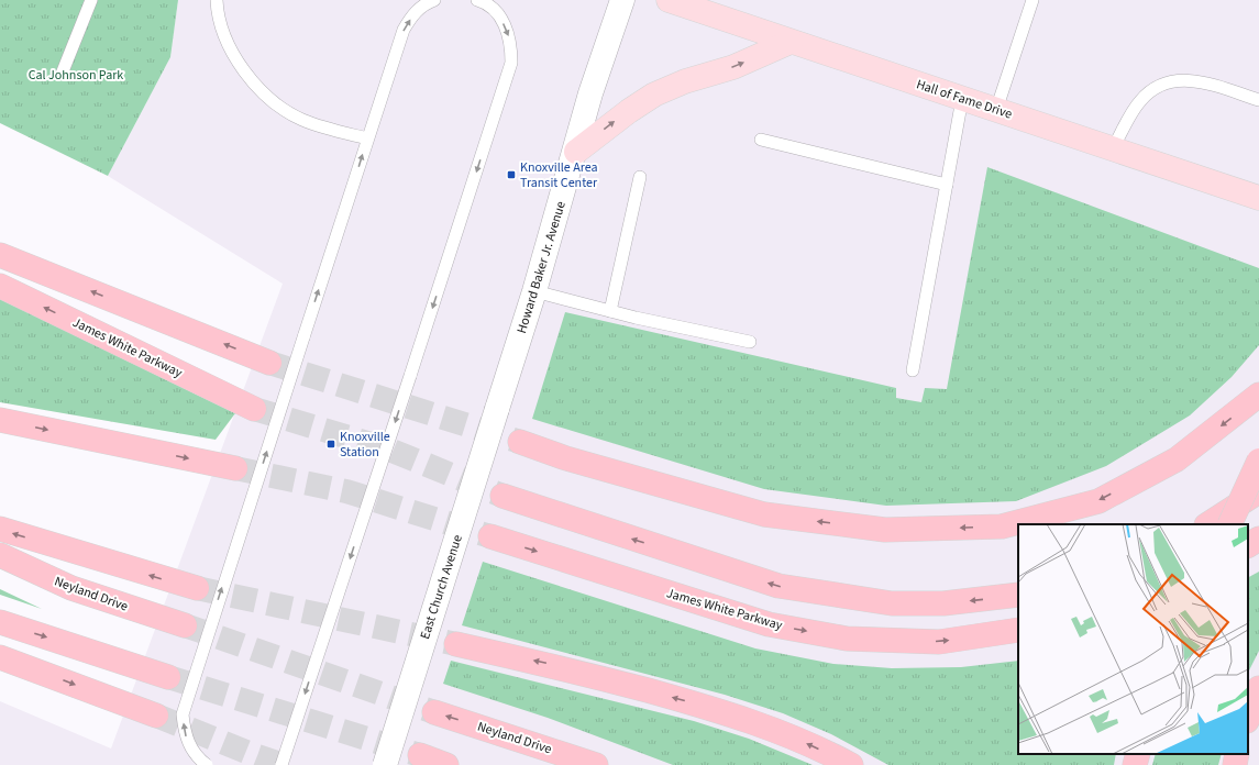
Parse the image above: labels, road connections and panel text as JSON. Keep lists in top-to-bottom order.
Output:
{
  "streets": {
    "highway": ["James White Parkway", "Neyland Drive"],
    "main road": ["Hall of Fame Drive"],
    "street": ["Howard Baker Jr. Avenue", "East Church Avenue"]
  },
  "crossings": [
    ["Howard Baker Jr. Avenue", "East Church Avenue"]
  ],
  "parks": ["Cal Johnson Park"],
  "places": {
    "transit": ["Knoxville Area Transit Center", "Knoxville Station"]
  }
}
